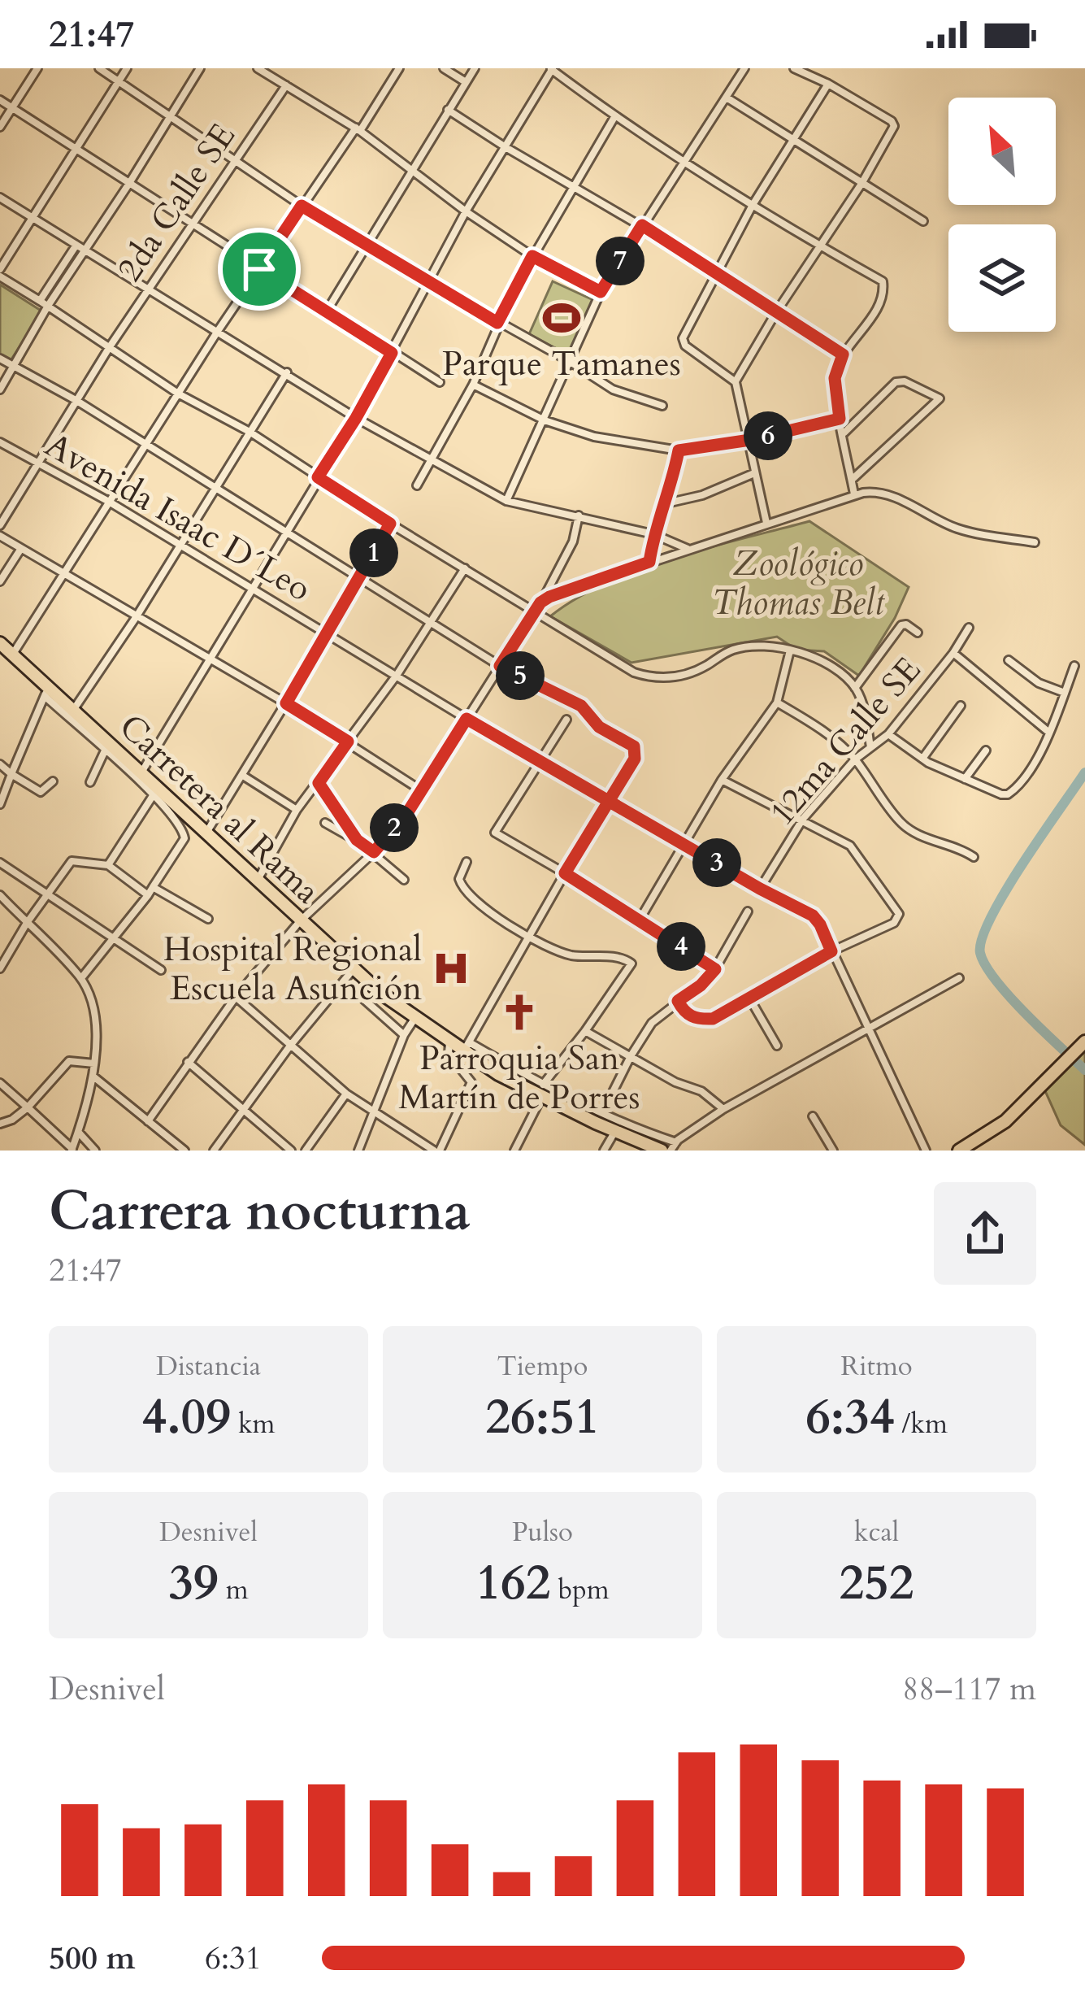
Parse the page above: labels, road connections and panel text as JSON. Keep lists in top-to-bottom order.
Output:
{
  "streets": {
    "highway": ["Carretera al Rama"],
    "street": ["2da Calle SE", "Avenida Isaac D´Leo", "12ma Calle SE"]
  },
  "crossings": [
    ["2da Calle SE", "Avenida Isaac D´Leo"],
    ["Avenida Isaac D´Leo", "12ma Calle SE"]
  ],
  "parks": ["Zoológico Thomas Belt"],
  "places": {
    "sports": ["Parque Tamanes"],
    "hospital": ["Hospital Regional Escuela Asunción"],
    "church": ["Parroquia San Martín de Porres"]
  },
  "north": "top left",
  "page": {
    "status": "21:47",
    "pins": [
      "7",
      "6",
      "1",
      "5",
      "2",
      "3",
      "4"
    ],
    "heading": ["Carrera nocturna", "21:47"],
    "stats": [
      ["Distancia", "4.09 km"],
      ["Tiempo", "26:51"],
      ["Ritmo", "6:34 /km"],
      ["Desnivel", "39 m"],
      ["Pulso", "162 bpm"],
      ["kcal", "252"]
    ],
    "chart": ["Desnivel", "88–117 m"],
    "list": [
      {
        "name": "500 m",
        "note": "6:31"
      }
    ]
  }
}
